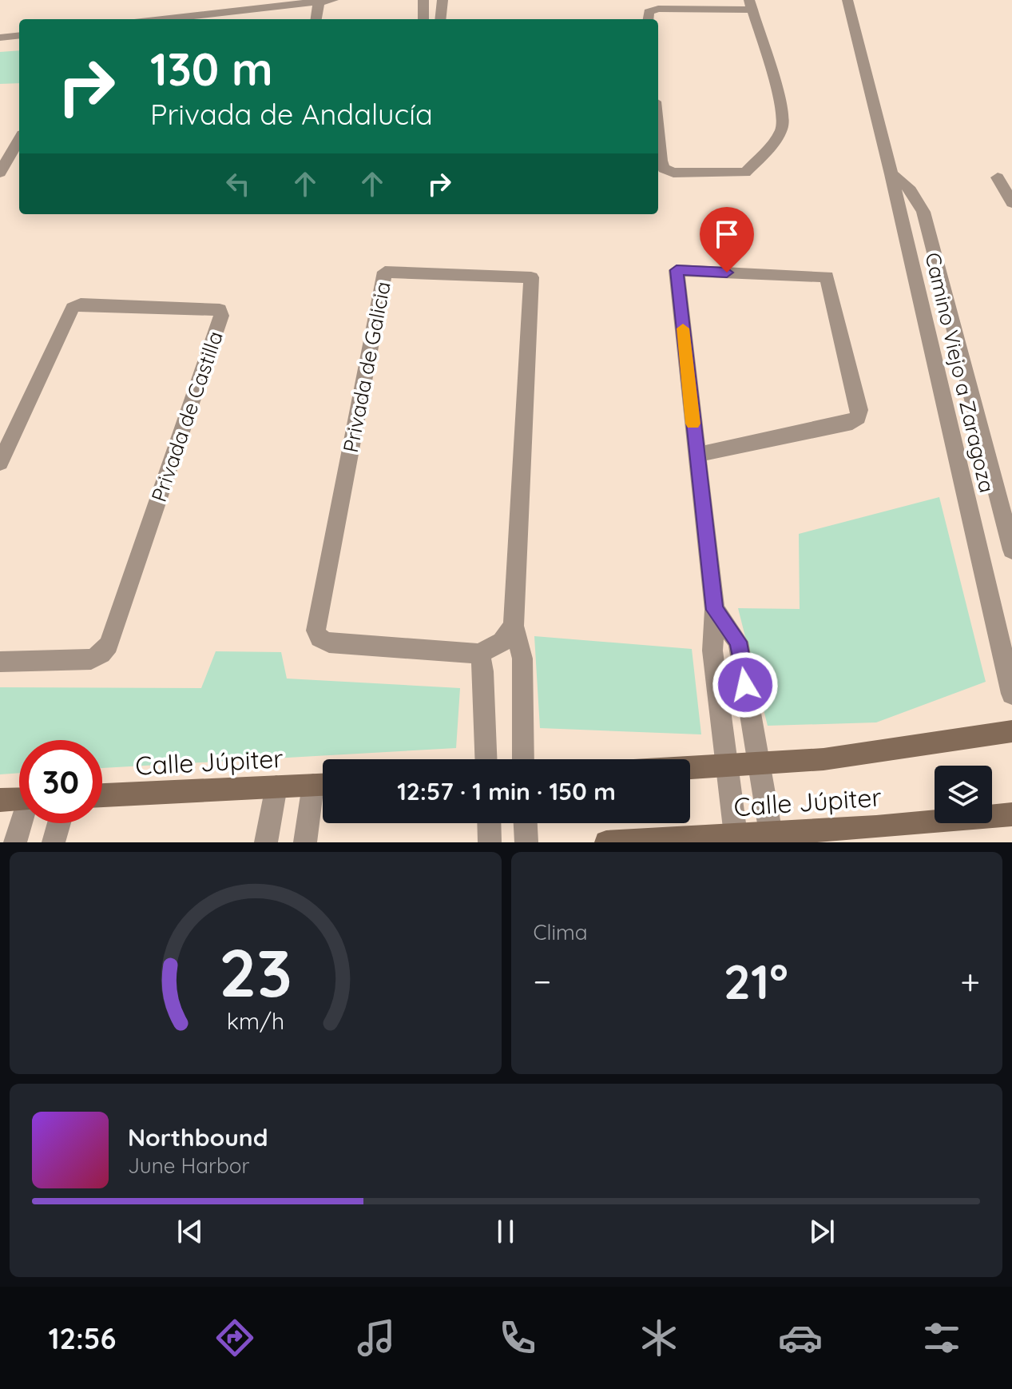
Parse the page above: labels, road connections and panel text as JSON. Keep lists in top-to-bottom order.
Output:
{
  "streets": {
    "main road": ["Calle Júpiter"],
    "street": ["Privada de Galicia", "Camino Viejo a Zaragoza", "Privada de Castilla"]
  },
  "page": {
    "turn": ["130 m", "Privada de Andalucía"],
    "limit": "30",
    "trip": "12:57 · 1 min · 150 m",
    "tile": "Clima",
    "heat": ["−", "21°", "+"],
    "song": ["Northbound", "June Harbor"],
    "tabs": "12:56",
    "gauge": ["23", "km/h"]
  }
}
